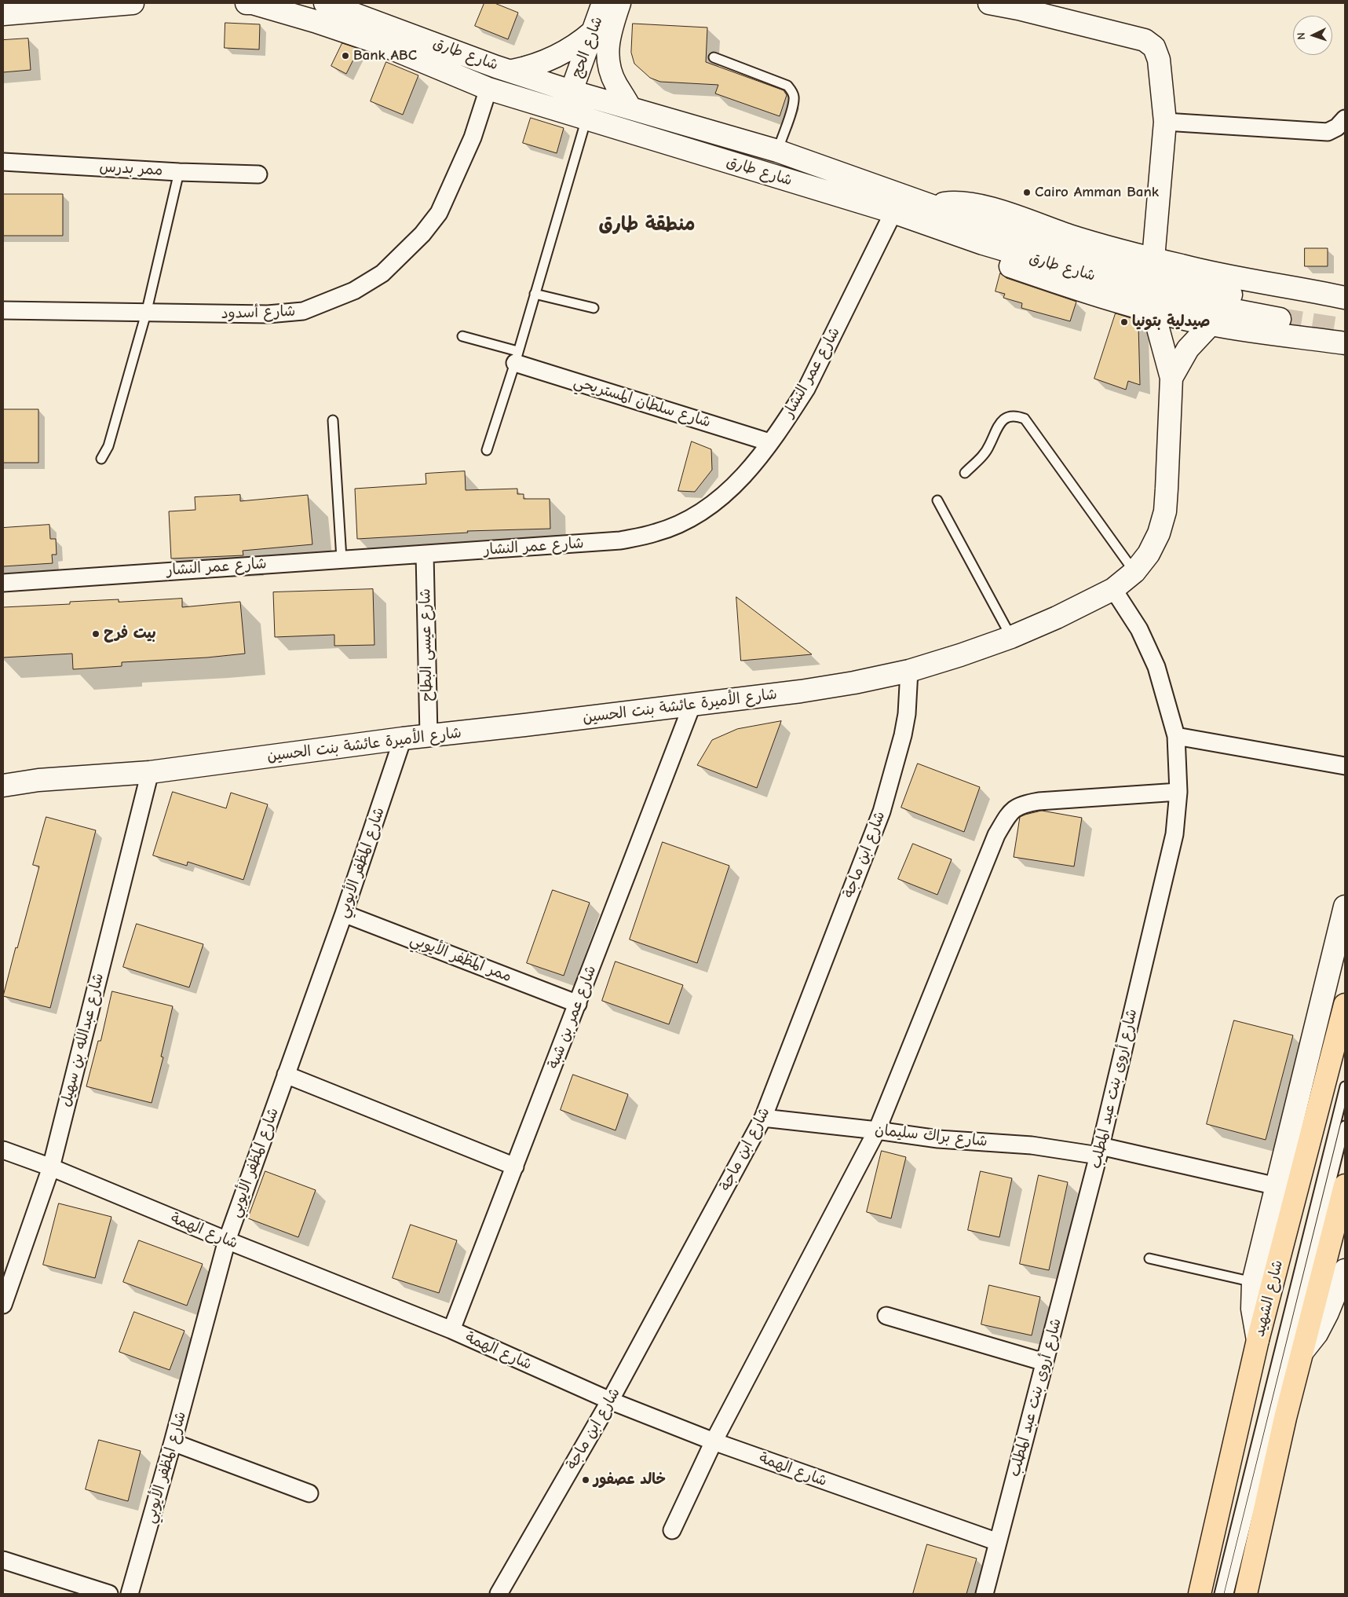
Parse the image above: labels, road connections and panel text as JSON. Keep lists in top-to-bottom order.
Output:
{
  "streets": {
    "highway": ["شارع الشهيد"],
    "street": [
      "شارع الحج",
      "شارع طارق",
      "ممر بدرس",
      "شارع أسدود",
      "شارع عمر النشار",
      "شارع سلطان المستريحي",
      "شارع عيسى البطاح",
      "شارع الأميرة عائشة بنت الحسين",
      "شارع ابن ماجة",
      "شارع المظفر الأيوبي",
      "ممر المظفر الأيوبي",
      "شارع عمر بن شبة",
      "شارع عبدالله بن سهيل",
      "شارع أروى بنت عبد المطلب",
      "شارع براك سليمان",
      "شارع الهمة"
    ]
  },
  "crossings": [
    ["شارع الحج", "شارع طارق"],
    ["شارع طارق", "شارع أسدود"],
    ["شارع طارق", "شارع عمر النشار"],
    ["شارع عمر النشار", "شارع سلطان المستريحي"],
    ["شارع عمر النشار", "شارع عيسى البطاح"],
    ["شارع عيسى البطاح", "شارع الأميرة عائشة بنت الحسين"],
    ["شارع الأميرة عائشة بنت الحسين", "شارع ابن ماجة"],
    ["شارع الأميرة عائشة بنت الحسين", "شارع المظفر الأيوبي"],
    ["شارع الأميرة عائشة بنت الحسين", "شارع عمر بن شبة"],
    ["شارع الأميرة عائشة بنت الحسين", "شارع عبدالله بن سهيل"],
    ["شارع الأميرة عائشة بنت الحسين", "شارع أروى بنت عبد المطلب"],
    ["شارع ابن ماجة", "شارع براك سليمان"],
    ["شارع ابن ماجة", "شارع الهمة"],
    ["شارع المظفر الأيوبي", "ممر المظفر الأيوبي"],
    ["شارع المظفر الأيوبي", "شارع الهمة"],
    ["ممر المظفر الأيوبي", "شارع عمر بن شبة"],
    ["شارع عمر بن شبة", "شارع الهمة"],
    ["شارع عبدالله بن سهيل", "شارع الهمة"],
    ["شارع أروى بنت عبد المطلب", "شارع براك سليمان"],
    ["شارع أروى بنت عبد المطلب", "شارع الهمة"]
  ],
  "districts": ["منطقة طارق"],
  "places": [
    "Bank ABC",
    "Cairo Amman Bank",
    "صيدلية بتونيا",
    "بيت فرح",
    "خالد عصفور"
  ],
  "north": "left"
}
